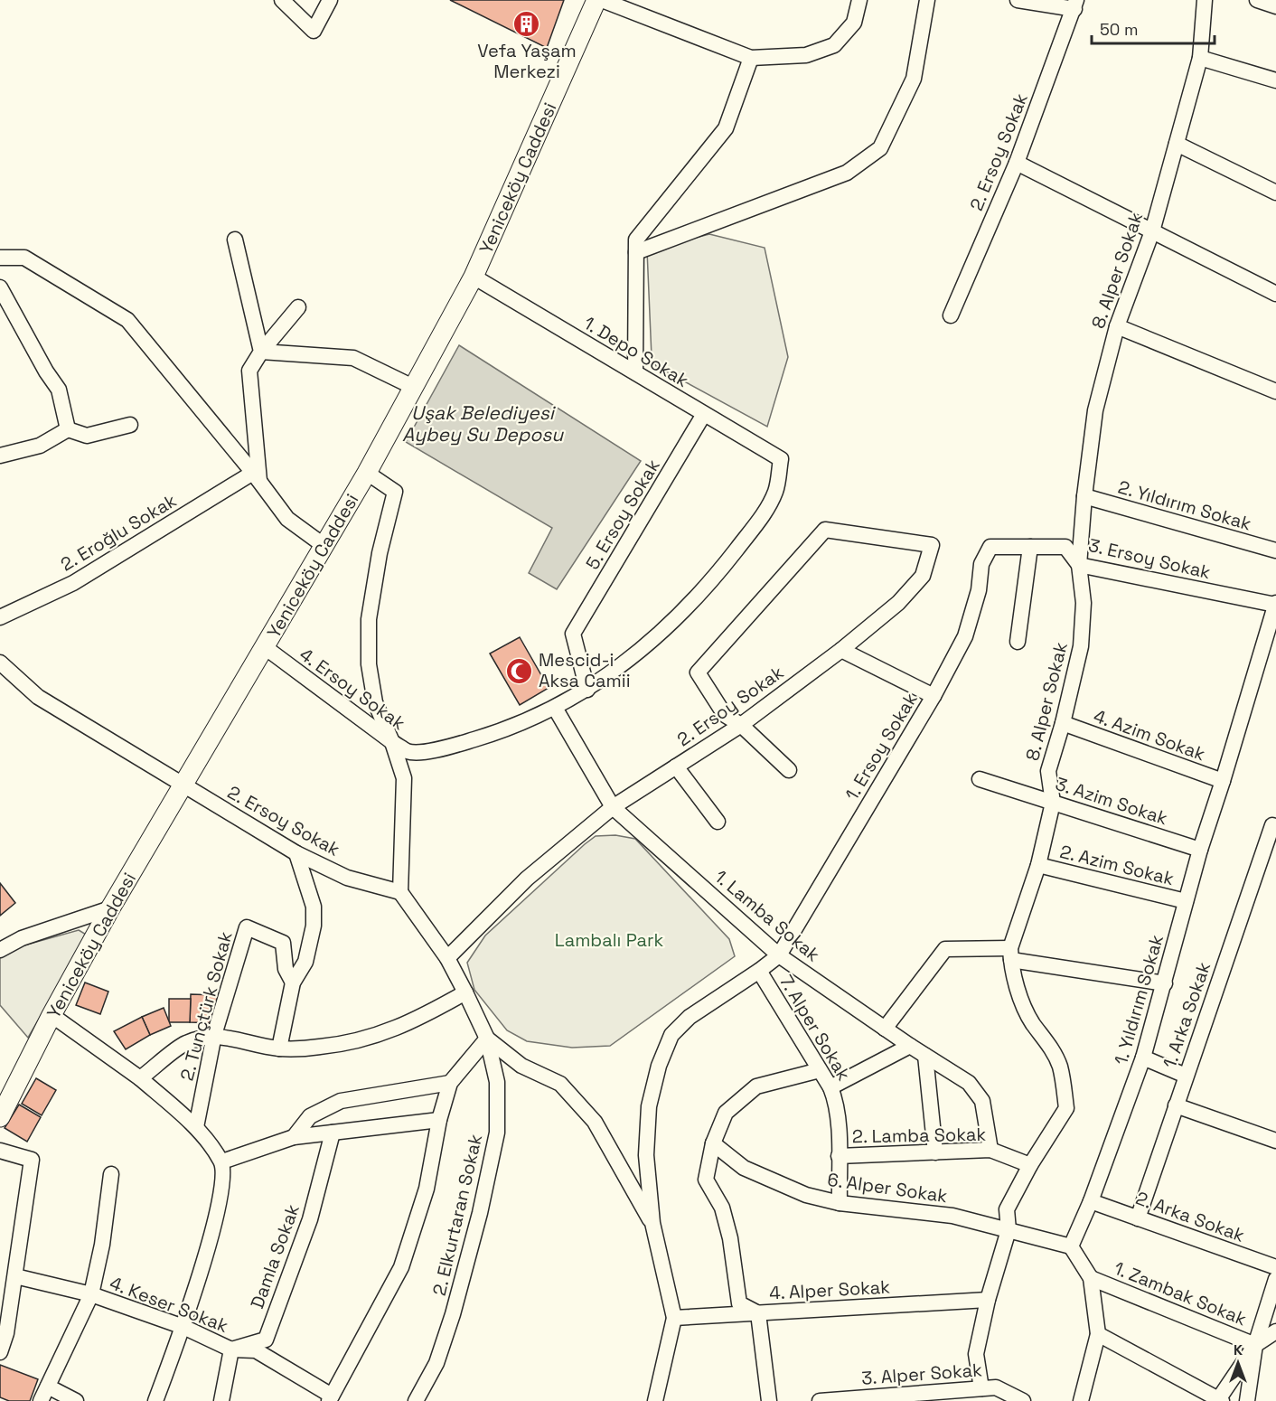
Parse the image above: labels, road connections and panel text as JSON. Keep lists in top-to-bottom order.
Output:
{
  "streets": {
    "street": [
      "2. Ersoy Sokak",
      "Yeniceköy Caddesi",
      "8. Alper Sokak",
      "1. Depo Sokak",
      "2. Yıldırım Sokak",
      "5. Ersoy Sokak",
      "2. Eroğlu Sokak",
      "3. Ersoy Sokak",
      "4. Ersoy Sokak",
      "4. Azim Sokak",
      "1. Ersoy Sokak",
      "3. Azim Sokak",
      "2. Azim Sokak",
      "1. Lamba Sokak",
      "1. Yıldırım Sokak",
      "2. Tunçtürk Sokak",
      "1. Arka Sokak",
      "7. Alper Sokak",
      "2. Lamba Sokak",
      "6. Alper Sokak",
      "2. Elkurtaran Sokak",
      "2. Arka Sokak",
      "Damla Sokak",
      "4. Alper Sokak",
      "1. Zambak Sokak",
      "4. Keser Sokak",
      "3. Alper Sokak"
    ]
  },
  "crossings": [
    ["2. Ersoy Sokak", "Yeniceköy Caddesi"],
    ["2. Ersoy Sokak", "1. Lamba Sokak"],
    ["2. Ersoy Sokak", "2. Elkurtaran Sokak"],
    ["Yeniceköy Caddesi", "1. Depo Sokak"],
    ["Yeniceköy Caddesi", "4. Ersoy Sokak"],
    ["8. Alper Sokak", "2. Yıldırım Sokak"],
    ["8. Alper Sokak", "3. Ersoy Sokak"],
    ["8. Alper Sokak", "4. Azim Sokak"],
    ["8. Alper Sokak", "3. Azim Sokak"],
    ["8. Alper Sokak", "2. Azim Sokak"],
    ["1. Depo Sokak", "5. Ersoy Sokak"],
    ["1. Depo Sokak", "4. Ersoy Sokak"],
    ["5. Ersoy Sokak", "4. Ersoy Sokak"],
    ["3. Ersoy Sokak", "1. Ersoy Sokak"],
    ["3. Ersoy Sokak", "1. Yıldırım Sokak"],
    ["4. Ersoy Sokak", "1. Lamba Sokak"],
    ["4. Azim Sokak", "1. Yıldırım Sokak"],
    ["1. Ersoy Sokak", "1. Lamba Sokak"],
    ["3. Azim Sokak", "1. Yıldırım Sokak"],
    ["2. Azim Sokak", "1. Yıldırım Sokak"],
    ["1. Lamba Sokak", "2. Lamba Sokak"],
    ["1. Yıldırım Sokak", "6. Alper Sokak"],
    ["1. Yıldırım Sokak", "2. Arka Sokak"],
    ["1. Arka Sokak", "2. Arka Sokak"],
    ["7. Alper Sokak", "2. Lamba Sokak"],
    ["7. Alper Sokak", "6. Alper Sokak"],
    ["Damla Sokak", "4. Keser Sokak"]
  ],
  "water": ["Uşak Belediyesi Aybey Su Deposu"],
  "parks": ["Lambalı Park"],
  "places": {
    "building": ["Vefa Yaşam Merkezi"],
    "mosque": ["Mescid-i Aksa Camii"]
  },
  "scale_bar": "50 m",
  "north": "top"
}
